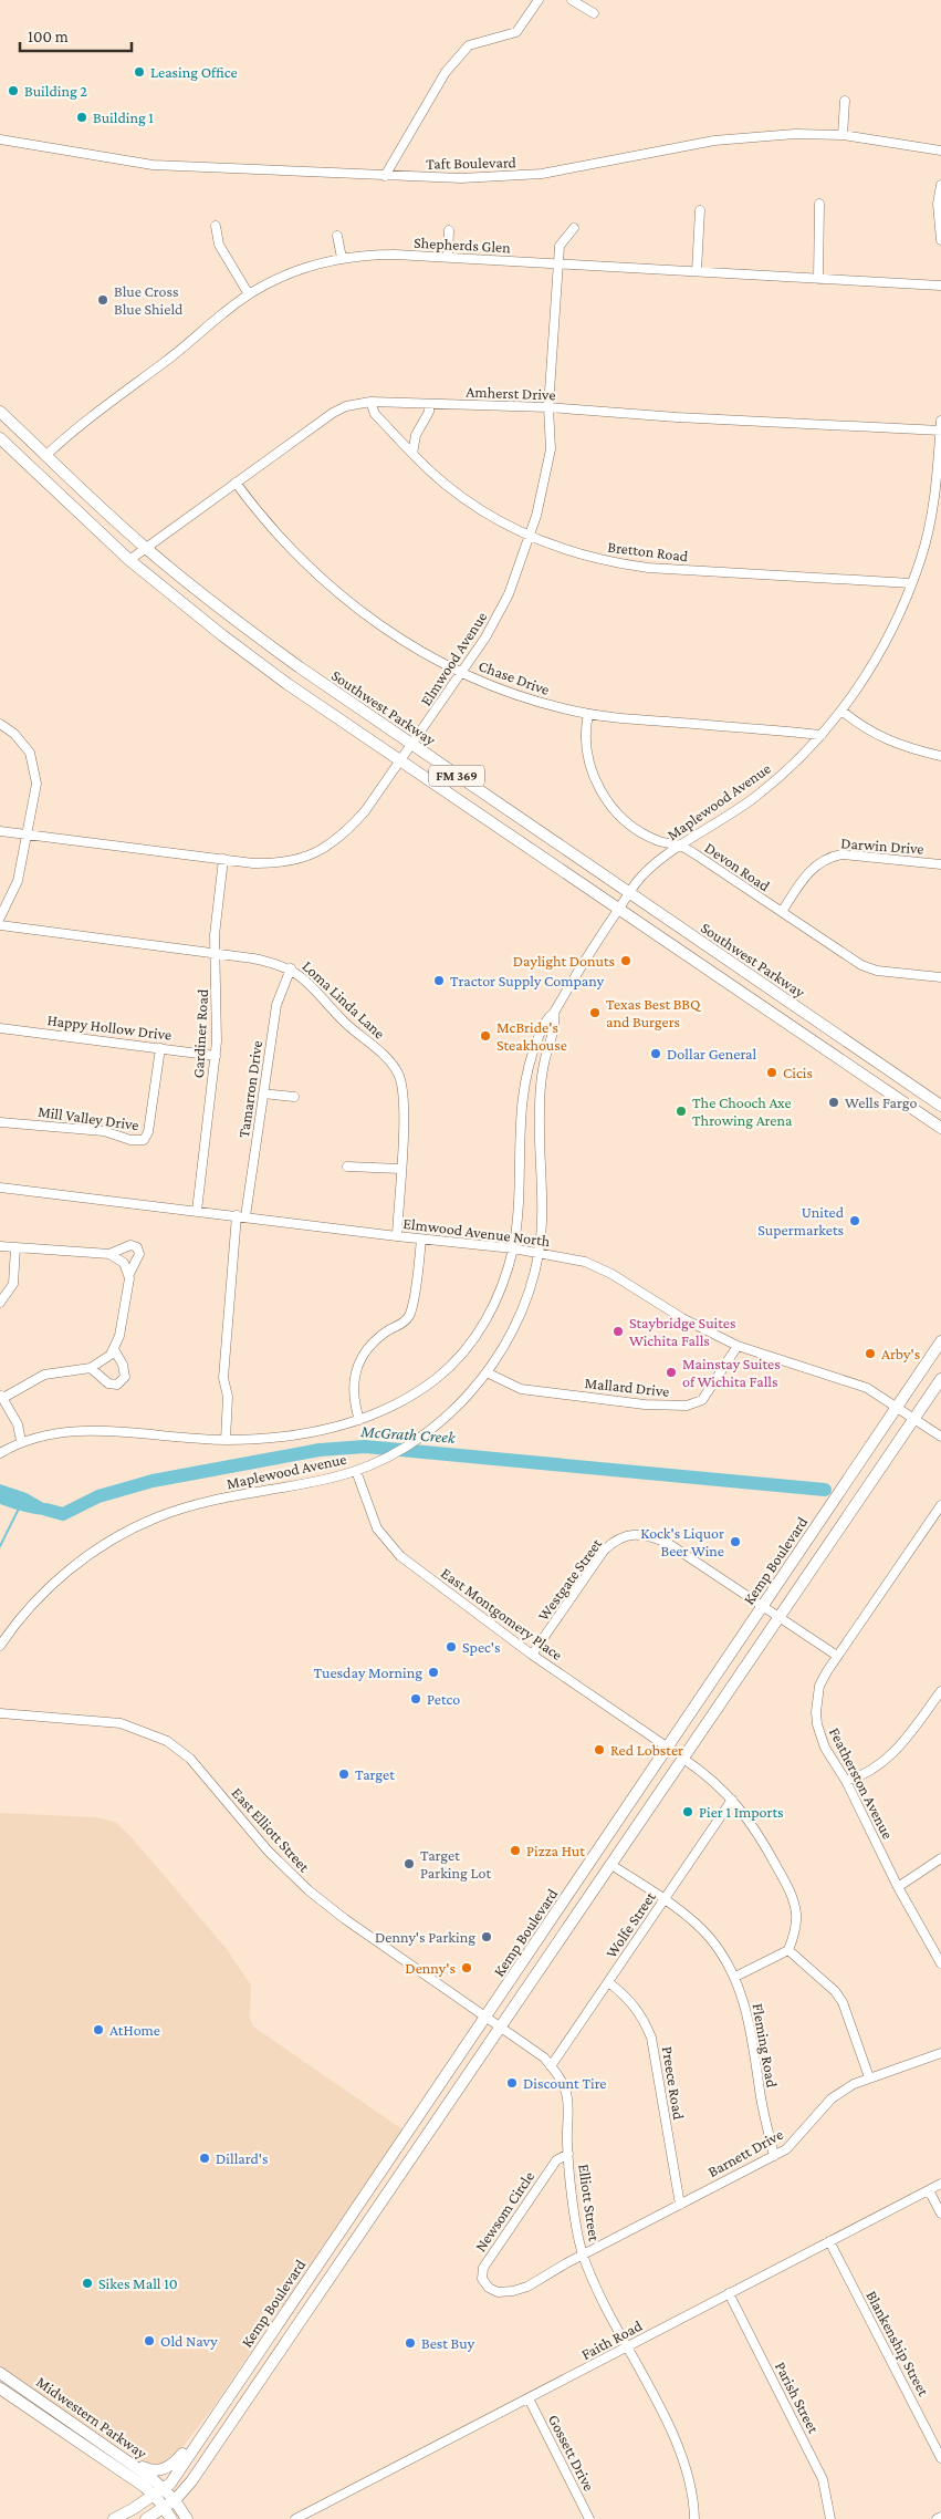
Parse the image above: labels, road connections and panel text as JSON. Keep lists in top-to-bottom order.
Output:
{
  "streets": {
    "main road": [
      "Southwest Parkway",
      "FM 369",
      "Kemp Boulevard",
      "Midwestern Parkway"
    ],
    "street": [
      "Taft Boulevard",
      "Shepherds Glen",
      "Amherst Drive",
      "Bretton Road",
      "Elmwood Avenue",
      "Chase Drive",
      "Maplewood Avenue",
      "Darwin Drive",
      "Devon Road",
      "Loma Linda Lane",
      "Happy Hollow Drive",
      "Gardiner Road",
      "Tamarron Drive",
      "Mill Valley Drive",
      "Elmwood Avenue North",
      "Mallard Drive",
      "Westgate Street",
      "East Montgomery Place",
      "Featherston Avenue",
      "East Elliott Street",
      "Wolfe Street",
      "Fleming Road",
      "Preece Road",
      "Barnett Drive",
      "Elliott Street",
      "Newsom Circle",
      "Faith Road",
      "Blankenship Street",
      "Parish Street",
      "Gossett Drive"
    ]
  },
  "crossings": [
    ["Shepherds Glen", "Elmwood Avenue"],
    ["Shepherds Glen", "Southwest Parkway"],
    ["Amherst Drive", "Bretton Road"],
    ["Amherst Drive", "Elmwood Avenue"],
    ["Amherst Drive", "Chase Drive"],
    ["Amherst Drive", "Southwest Parkway"],
    ["Amherst Drive", "FM 369"],
    ["Amherst Drive", "Maplewood Avenue"],
    ["Bretton Road", "Elmwood Avenue"],
    ["Bretton Road", "Maplewood Avenue"],
    ["Elmwood Avenue", "Chase Drive"],
    ["Elmwood Avenue", "Southwest Parkway"],
    ["Elmwood Avenue", "FM 369"],
    ["Elmwood Avenue", "Gardiner Road"],
    ["Chase Drive", "Maplewood Avenue"],
    ["Chase Drive", "Devon Road"],
    ["Southwest Parkway", "Maplewood Avenue"],
    ["FM 369", "Maplewood Avenue"],
    ["Maplewood Avenue", "Devon Road"],
    ["Maplewood Avenue", "Tamarron Drive"],
    ["Maplewood Avenue", "Elmwood Avenue North"],
    ["Maplewood Avenue", "Mallard Drive"],
    ["Maplewood Avenue", "East Montgomery Place"],
    ["Darwin Drive", "Devon Road"],
    ["Loma Linda Lane", "Gardiner Road"],
    ["Loma Linda Lane", "Tamarron Drive"],
    ["Loma Linda Lane", "Elmwood Avenue North"],
    ["Happy Hollow Drive", "Gardiner Road"],
    ["Happy Hollow Drive", "Mill Valley Drive"],
    ["Gardiner Road", "Elmwood Avenue North"],
    ["Tamarron Drive", "Elmwood Avenue North"],
    ["Elmwood Avenue North", "Mallard Drive"],
    ["Elmwood Avenue North", "Kemp Boulevard"],
    ["Kemp Boulevard", "Westgate Street"],
    ["Kemp Boulevard", "East Montgomery Place"],
    ["Kemp Boulevard", "East Elliott Street"],
    ["Kemp Boulevard", "Midwestern Parkway"],
    ["Westgate Street", "East Montgomery Place"],
    ["Westgate Street", "Featherston Avenue"],
    ["East Elliott Street", "Elliott Street"],
    ["Wolfe Street", "Fleming Road"],
    ["Wolfe Street", "Preece Road"],
    ["Wolfe Street", "Elliott Street"],
    ["Fleming Road", "Barnett Drive"],
    ["Preece Road", "Barnett Drive"],
    ["Barnett Drive", "Elliott Street"],
    ["Barnett Drive", "Newsom Circle"],
    ["Elliott Street", "Newsom Circle"],
    ["Elliott Street", "Faith Road"],
    ["Faith Road", "Blankenship Street"],
    ["Faith Road", "Parish Street"],
    ["Faith Road", "Gossett Drive"]
  ],
  "water": ["McGrath Creek"],
  "places": [
    "Leasing Office",
    "Building 2",
    "Building 1",
    "Blue Cross Blue Shield",
    "Daylight Donuts",
    "Tractor Supply Company",
    "Texas Best BBQ and Burgers",
    "McBride's Steakhouse",
    "Dollar General",
    "Cicis",
    "Wells Fargo",
    "The Chooch Axe Throwing Arena",
    "United Supermarkets",
    "Staybridge Suites Wichita Falls",
    "Arby's",
    "Mainstay Suites of Wichita Falls",
    "Kock's Liquor Beer Wine",
    "Spec's",
    "Tuesday Morning",
    "Petco",
    "Red Lobster",
    "Target",
    "Pier 1 Imports",
    "Pizza Hut",
    "Target Parking Lot",
    "Denny's Parking",
    "Denny's",
    "AtHome",
    "Discount Tire",
    "Dillard's",
    "Sikes Mall 10",
    "Old Navy",
    "Best Buy"
  ],
  "scale_bar": "100 m"
}
